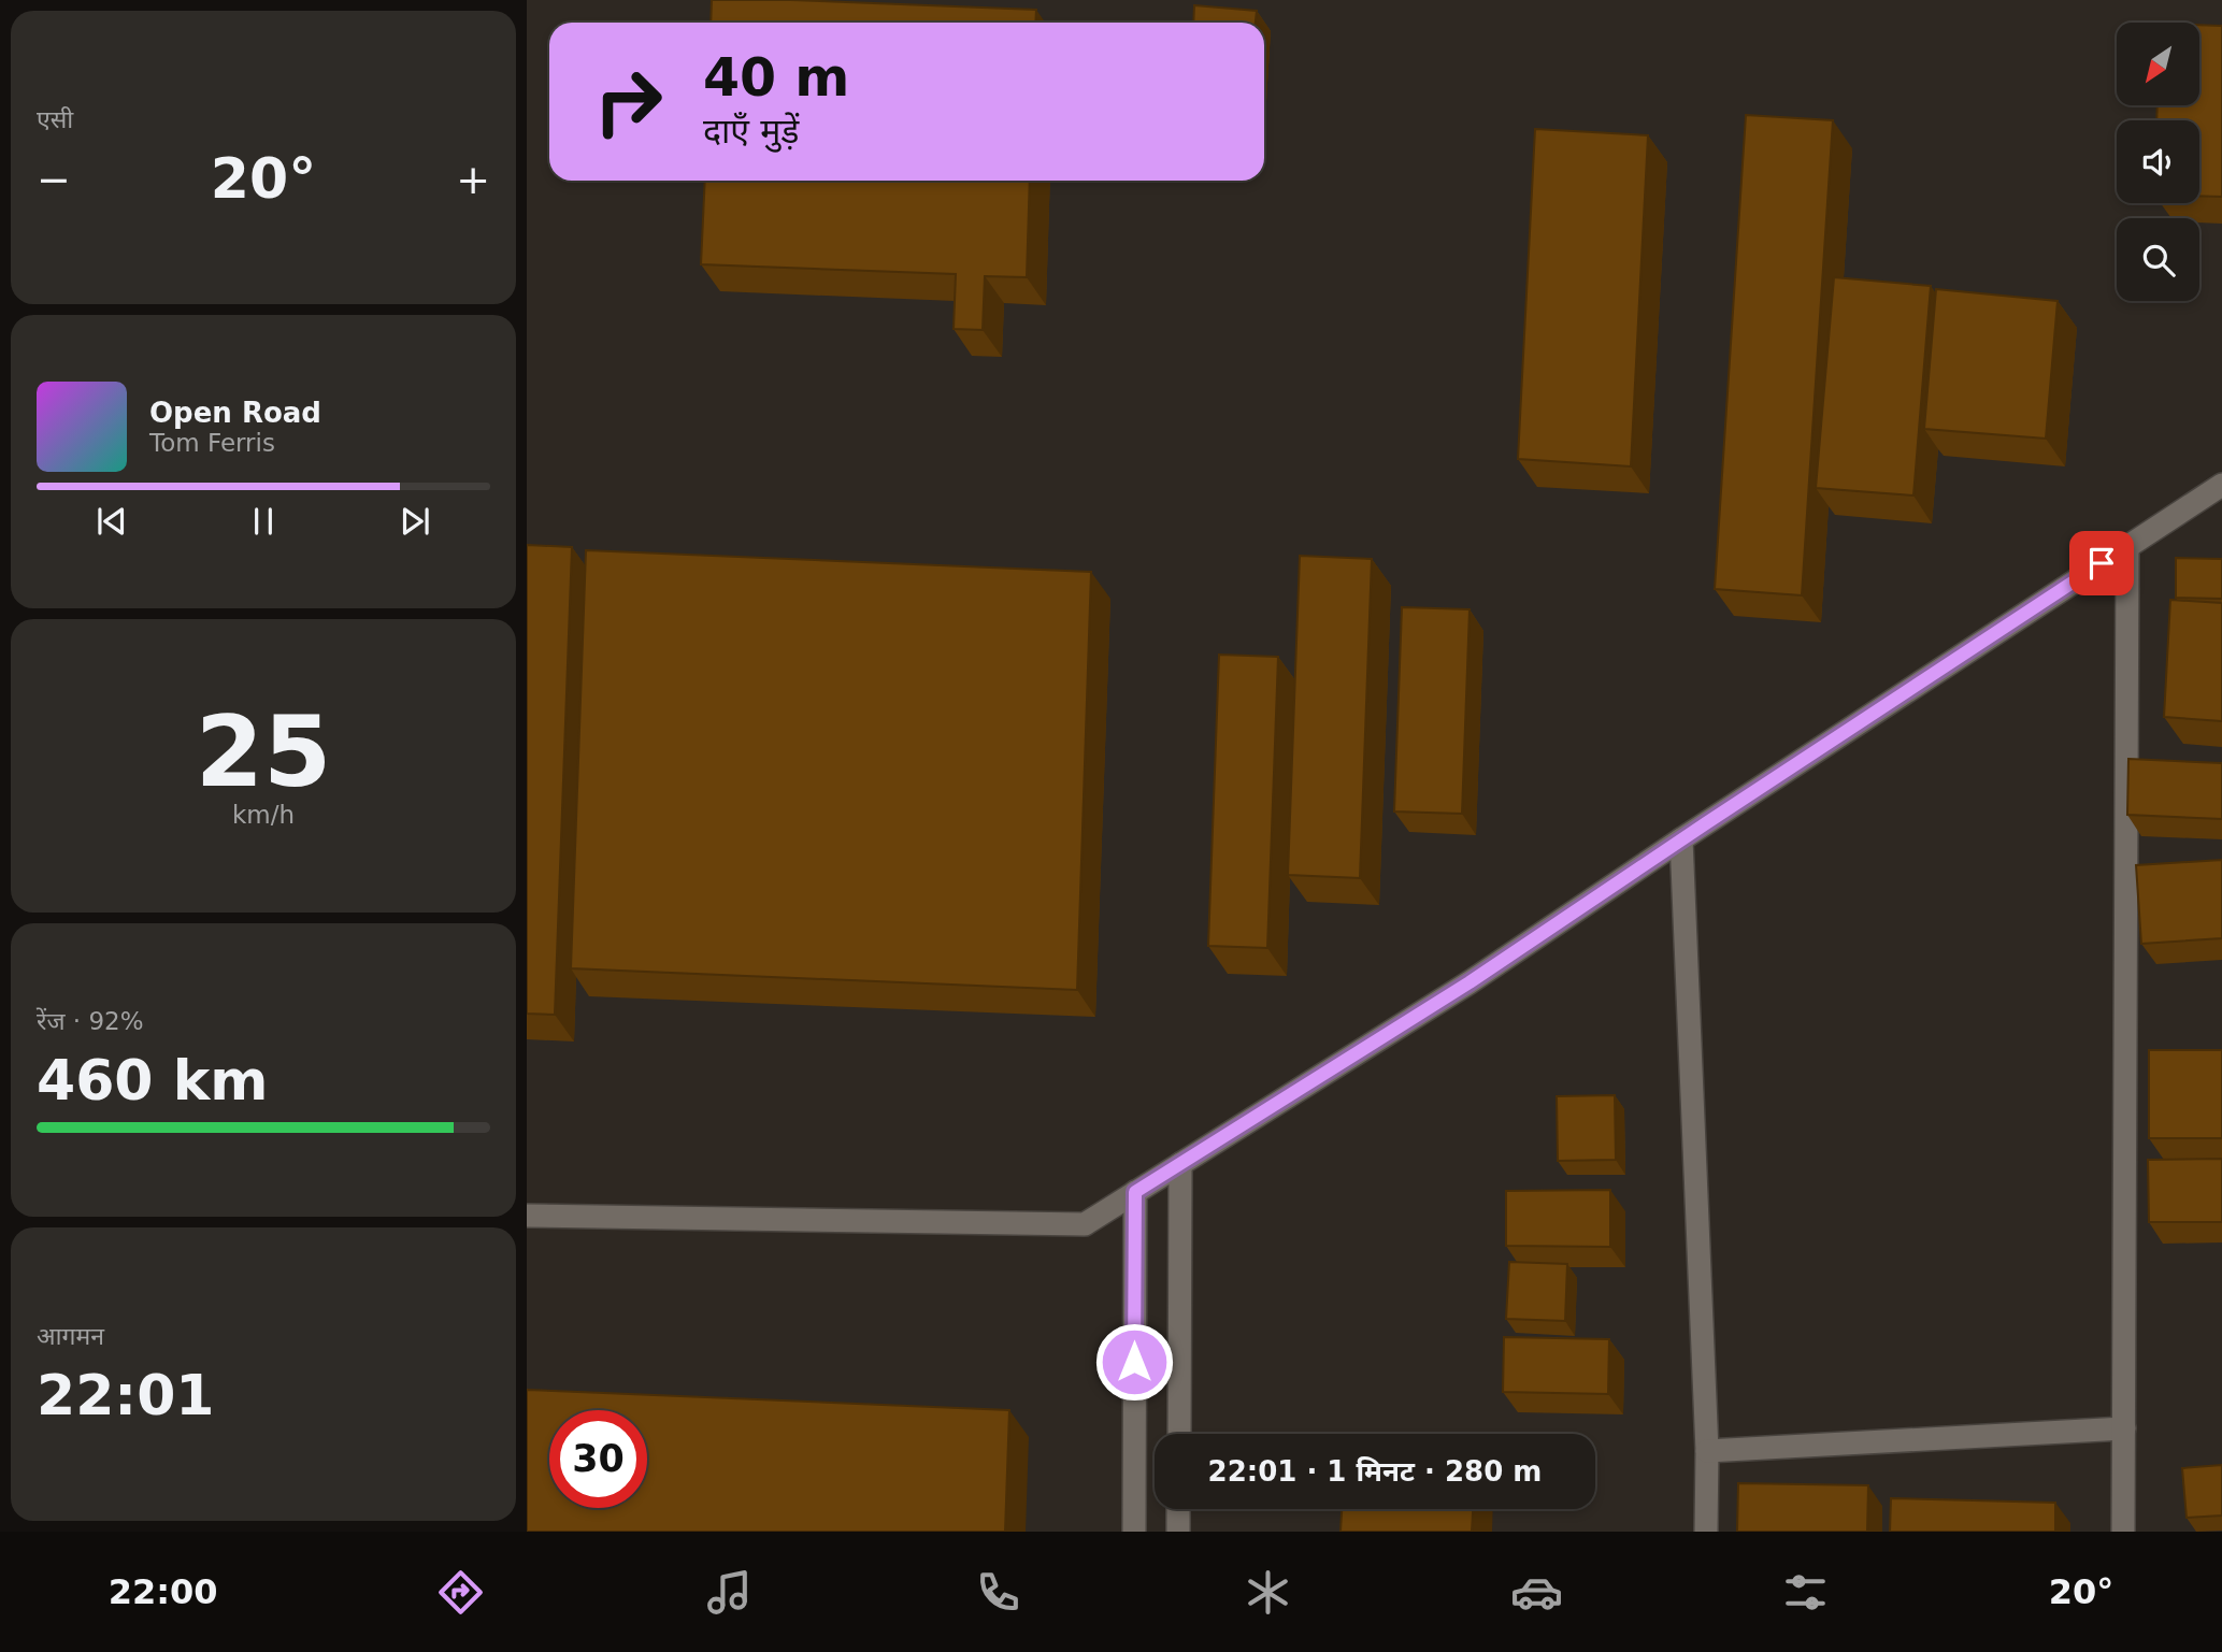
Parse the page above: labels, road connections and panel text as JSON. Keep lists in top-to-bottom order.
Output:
{
  "north": "bottom left",
  "page": {
    "tile": [
      "एसी",
      ["25", "km/h"],
      ["रेंज · 92%", "460 km"],
      ["आगमन", "22:01"]
    ],
    "turn": ["40 m", "दाएँ मुड़ें"],
    "heat": ["−", "20°", "+"],
    "song": ["Open Road", "Tom Ferris"],
    "limit": "30",
    "trip": "22:01 · 1 मिनट · 280 m",
    "tabs": ["22:00", "20°"]
  }
}
